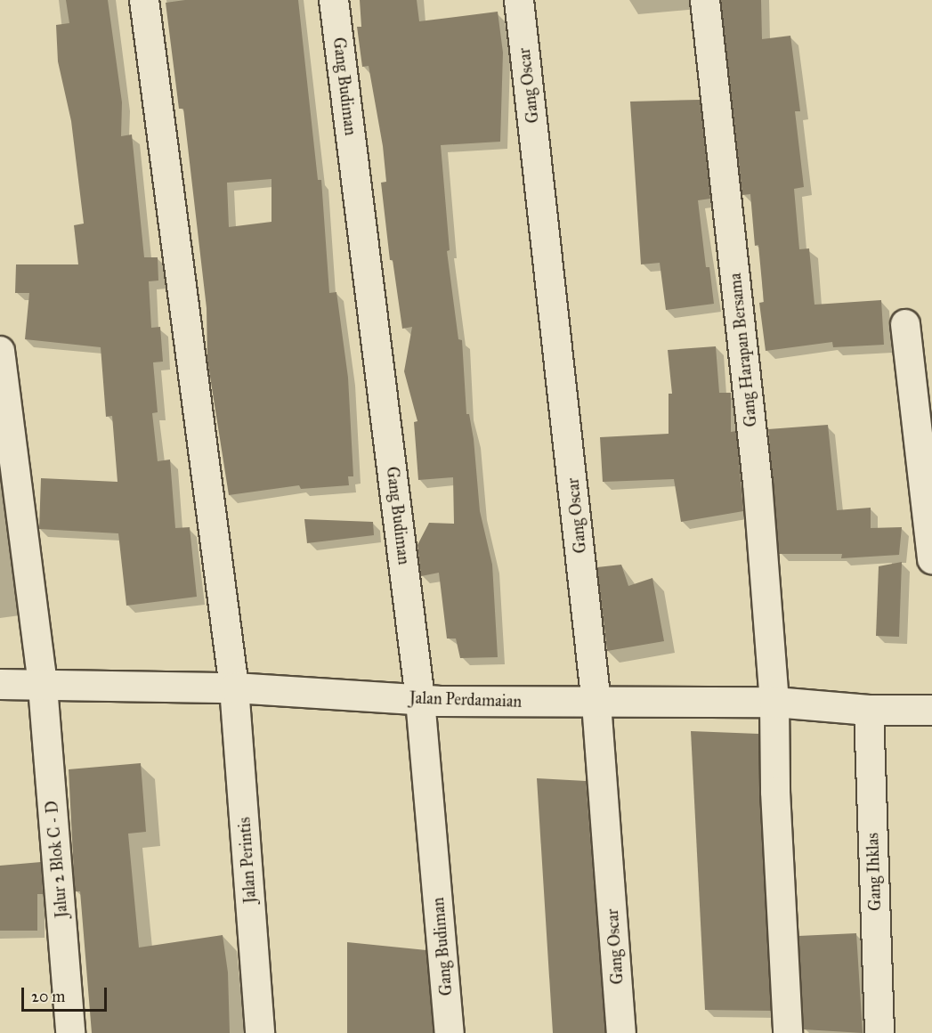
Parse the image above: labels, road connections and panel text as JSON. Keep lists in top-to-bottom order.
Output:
{
  "streets": {
    "street": [
      "Gang Oscar",
      "Gang Budiman",
      "Gang Harapan Bersama",
      "Jalan Perdamaian",
      "Jalur 2 Blok C - D",
      "Jalan Perintis",
      "Gang Ihklas"
    ]
  },
  "crossings": [
    ["Gang Oscar", "Jalan Perdamaian"],
    ["Gang Budiman", "Jalan Perdamaian"],
    ["Gang Harapan Bersama", "Jalan Perdamaian"],
    ["Jalan Perdamaian", "Jalur 2 Blok C - D"],
    ["Jalan Perdamaian", "Jalan Perintis"],
    ["Jalan Perdamaian", "Gang Ihklas"]
  ],
  "scale_bar": "20 m"
}
